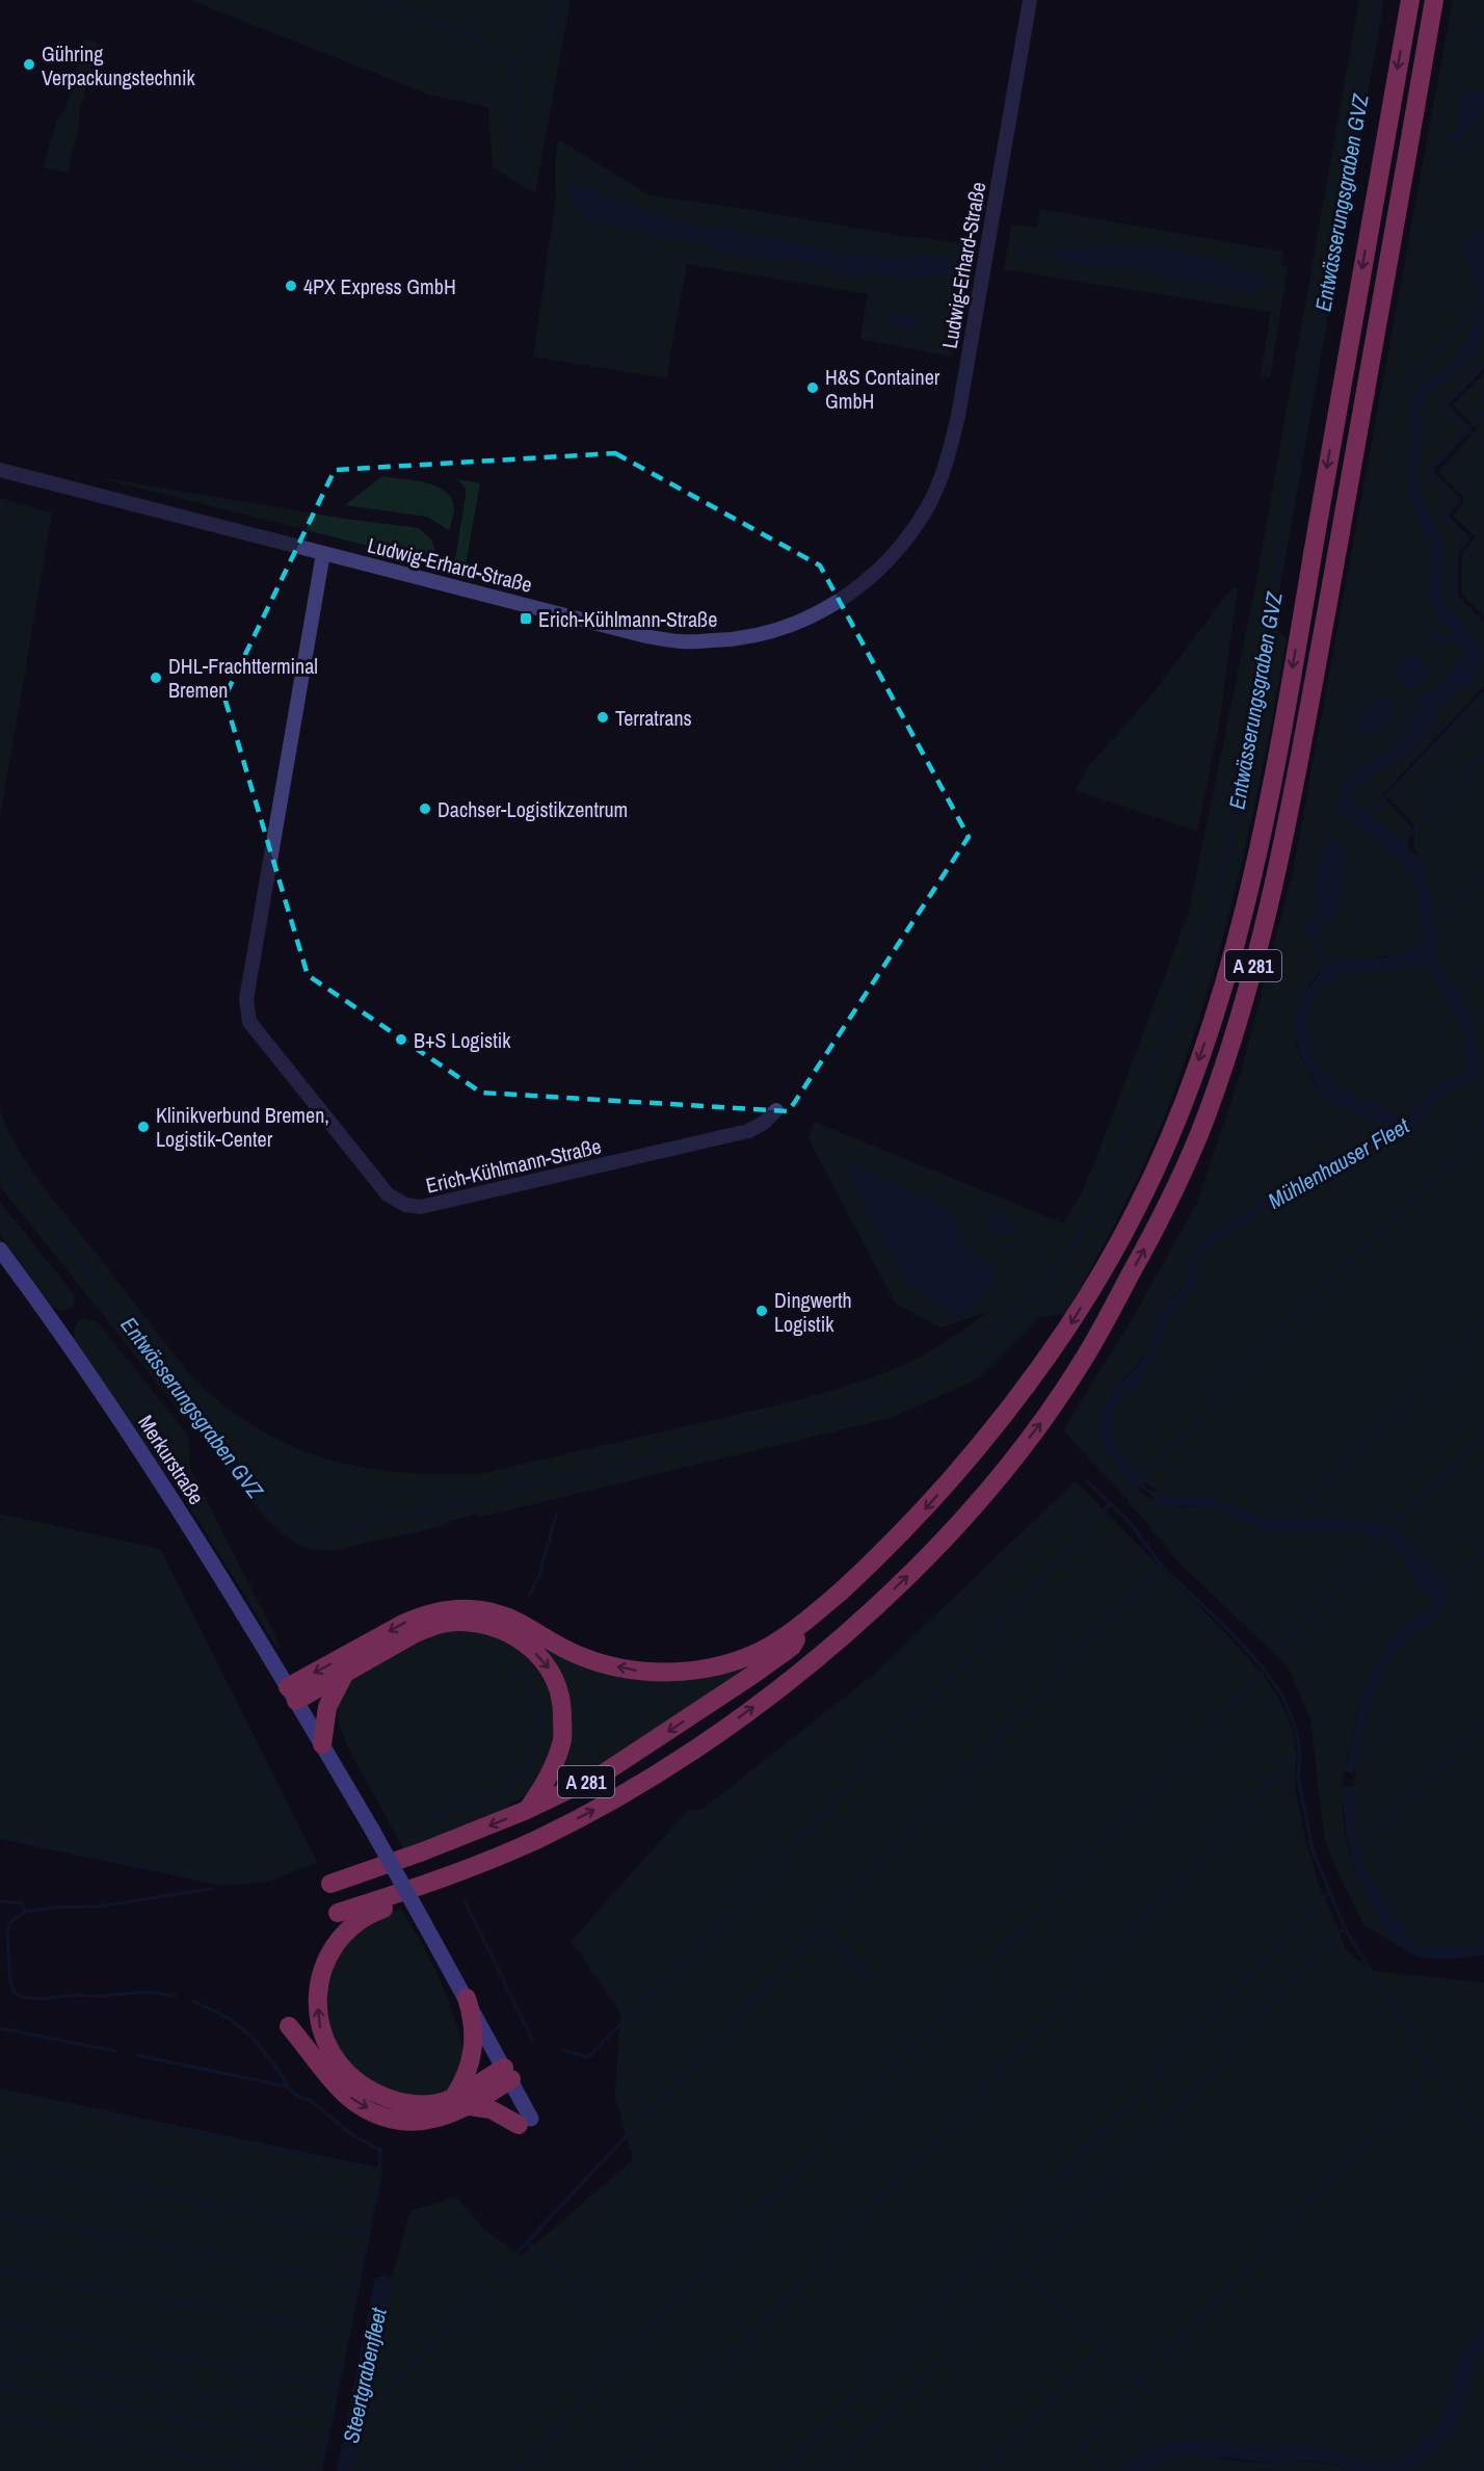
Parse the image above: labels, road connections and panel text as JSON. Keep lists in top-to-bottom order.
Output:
{
  "streets": {
    "highway": ["A 281"],
    "street": ["Ludwig-Erhard-Straße", "Erich-Kühlmann-Straße", "Merkurstraße"]
  },
  "crossings": [
    ["Ludwig-Erhard-Straße", "Erich-Kühlmann-Straße"]
  ],
  "water": ["Entwässerungsgraben GVZ", "Mühlenhauser Fleet", "Steertgrabenfleet"],
  "places": {
    "other": [
      "Gühring Verpackungstechnik",
      "4PX Express GmbH",
      "H&S Container GmbH",
      "DHL-Frachtterminal Bremen",
      "Terratrans",
      "Dachser-Logistikzentrum",
      "B+S Logistik",
      "Klinikverbund Bremen, Logistik-Center",
      "Dingwerth Logistik"
    ],
    "transit": ["Erich-Kühlmann-Straße"]
  }
}
